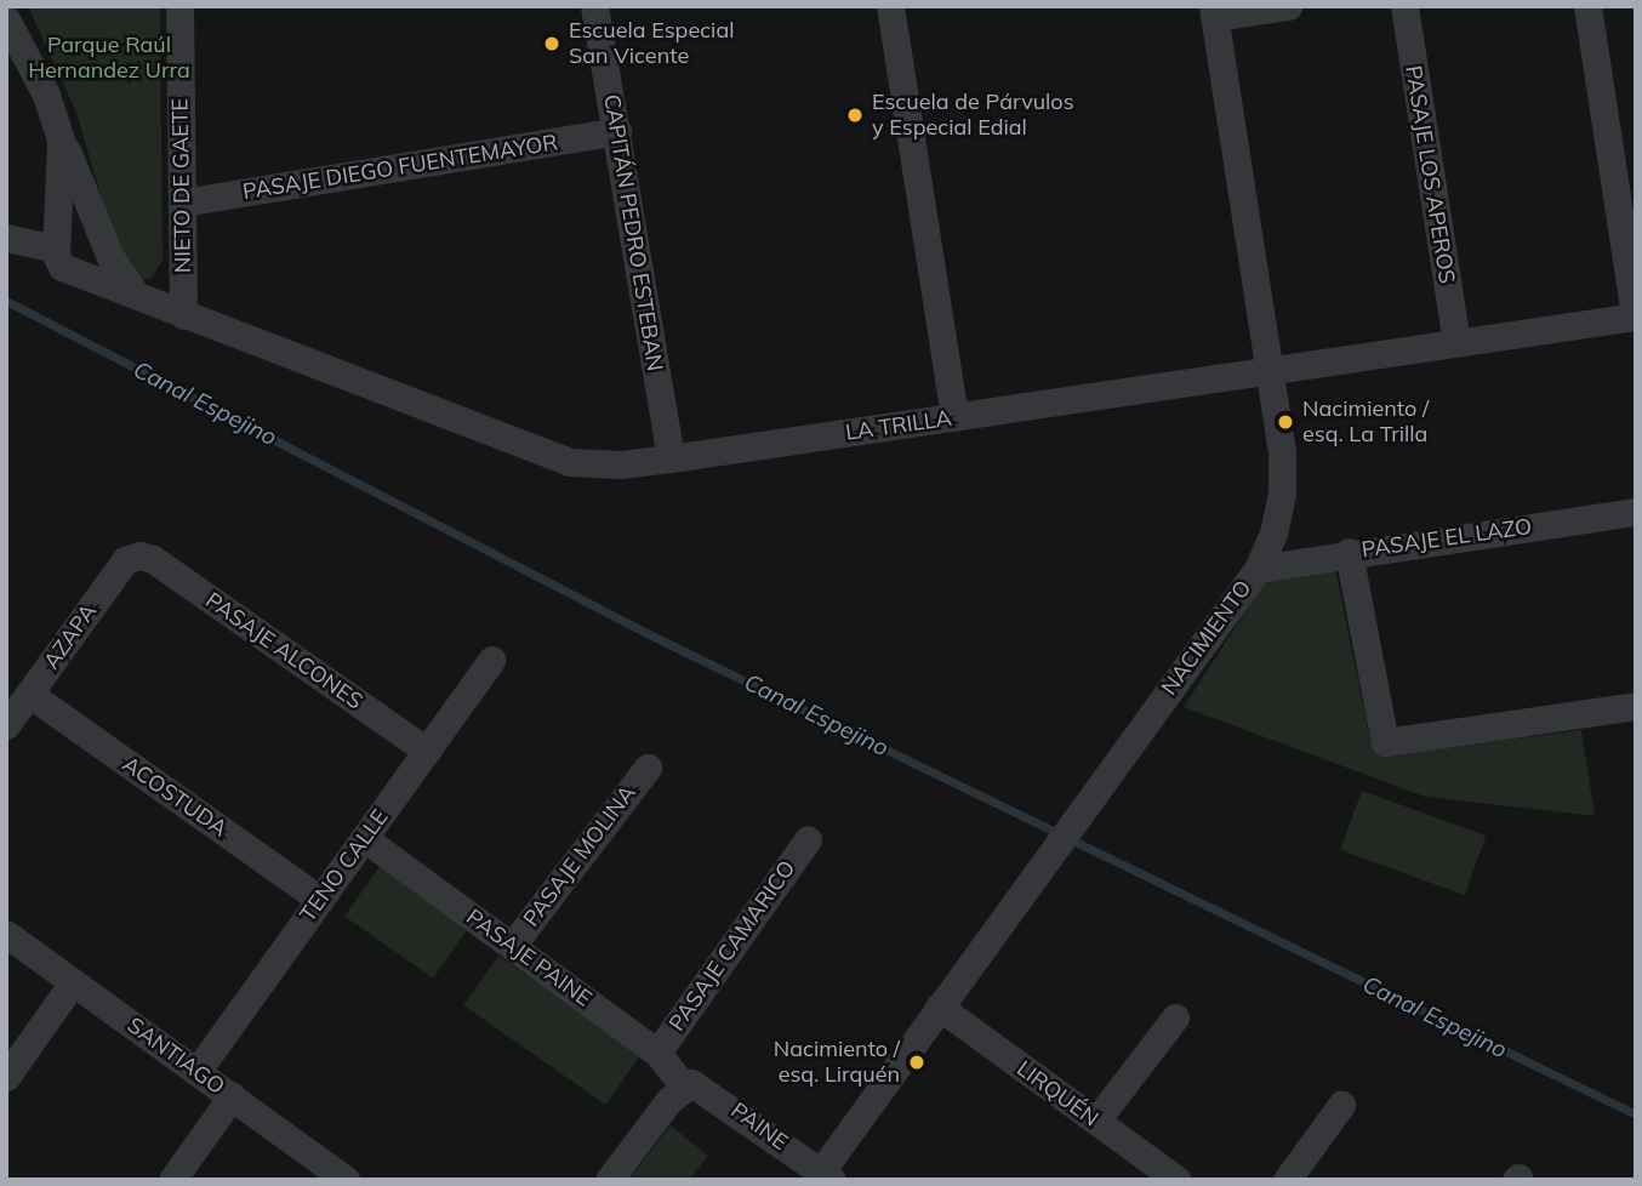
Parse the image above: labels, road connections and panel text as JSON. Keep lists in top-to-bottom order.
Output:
{
  "streets": {
    "street": [
      "PASAJE DIEGO FUENTEMAYOR",
      "PASAJE LOS APEROS",
      "NIETO DE GAETE",
      "CAPITÁN PEDRO ESTEBAN",
      "LA TRILLA",
      "PASAJE EL LAZO",
      "AZAPA",
      "NACIMIENTO",
      "PASAJE ALCONES",
      "ACOSTUDA",
      "PASAJE MOLINA",
      "TENO CALLE",
      "PASAJE CAMARICO",
      "PASAJE PAINE",
      "SANTIAGO",
      "LIRQUÉN",
      "PAINE"
    ]
  },
  "crossings": [
    ["PASAJE DIEGO FUENTEMAYOR", "NIETO DE GAETE"],
    ["PASAJE DIEGO FUENTEMAYOR", "CAPITÁN PEDRO ESTEBAN"],
    ["PASAJE LOS APEROS", "LA TRILLA"],
    ["NIETO DE GAETE", "LA TRILLA"],
    ["CAPITÁN PEDRO ESTEBAN", "LA TRILLA"],
    ["LA TRILLA", "NACIMIENTO"],
    ["PASAJE EL LAZO", "NACIMIENTO"],
    ["AZAPA", "PASAJE ALCONES"],
    ["AZAPA", "ACOSTUDA"],
    ["NACIMIENTO", "LIRQUÉN"],
    ["NACIMIENTO", "PAINE"],
    ["PASAJE ALCONES", "TENO CALLE"],
    ["ACOSTUDA", "TENO CALLE"],
    ["PASAJE MOLINA", "PASAJE PAINE"],
    ["TENO CALLE", "PASAJE PAINE"],
    ["TENO CALLE", "SANTIAGO"],
    ["PASAJE CAMARICO", "PASAJE PAINE"],
    ["PASAJE PAINE", "PAINE"]
  ],
  "water": ["Canal Espejino"],
  "parks": ["Parque Raúl Hernandez Urra"],
  "places": [
    "Escuela Especial San Vicente",
    "Escuela de Párvulos y Especial Edial",
    "Nacimiento / esq. La Trilla",
    "Nacimiento / esq. Lirquén"
  ]
}
